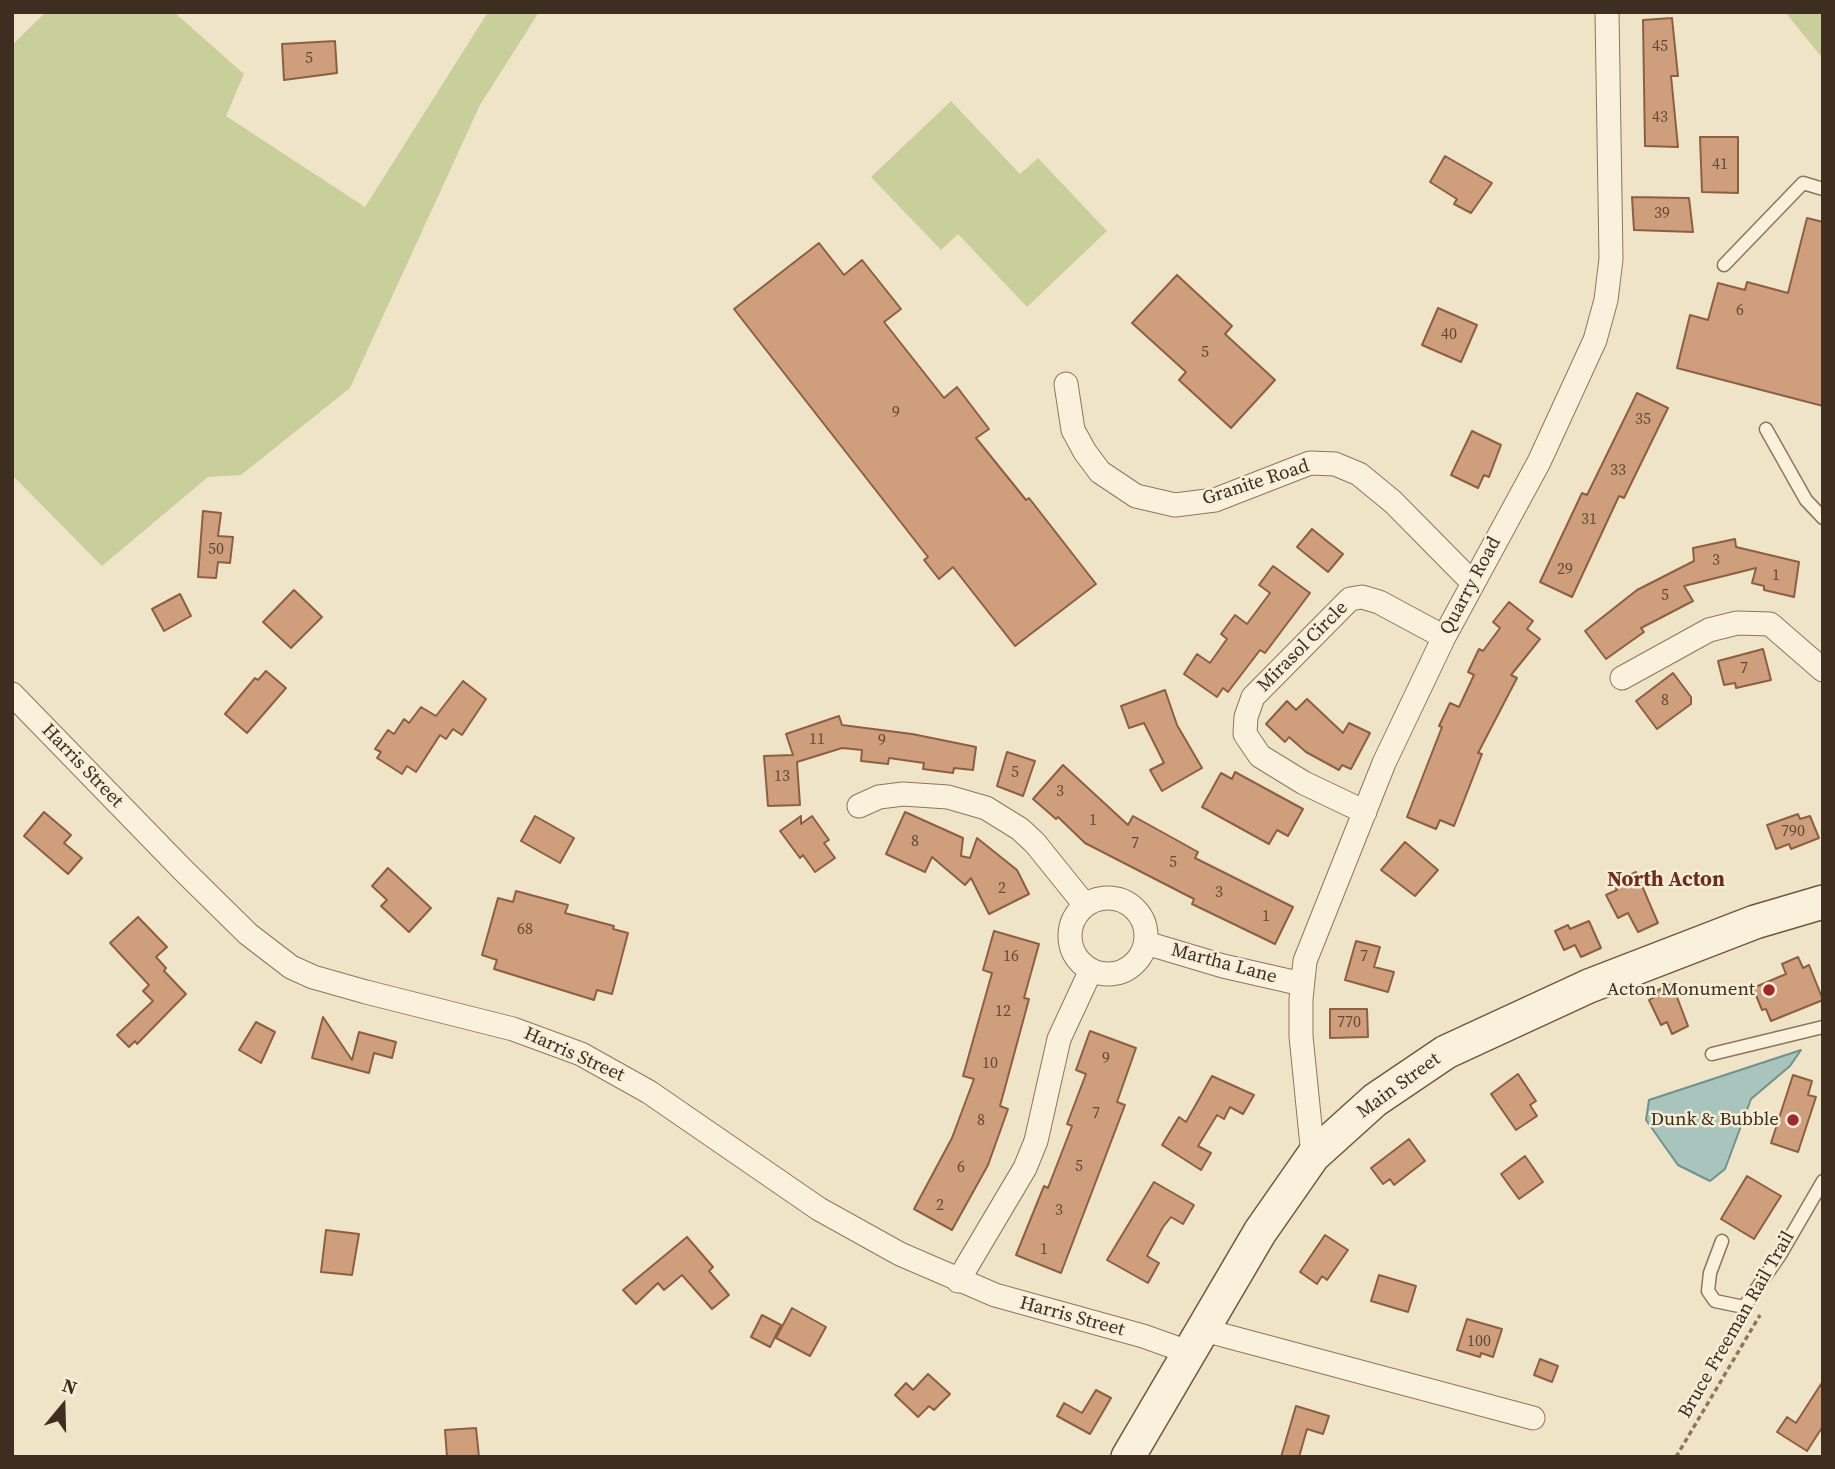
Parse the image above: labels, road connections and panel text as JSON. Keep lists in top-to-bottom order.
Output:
{
  "streets": {
    "main road": ["Main Street"],
    "street": [
      "Granite Road",
      "Quarry Road",
      "Mirasol Circle",
      "Harris Street",
      "Martha Lane"
    ],
    "path": ["Bruce Freeman Rail Trail"]
  },
  "crossings": [
    ["Granite Road", "Quarry Road"],
    ["Quarry Road", "Mirasol Circle"],
    ["Quarry Road", "Martha Lane"],
    ["Quarry Road", "Main Street"],
    ["Harris Street", "Main Street"]
  ],
  "districts": ["North Acton"],
  "places": ["Acton Monument", "Dunk & Bubble"],
  "house_numbers": [
    "45",
    "5",
    "43",
    "41",
    "39",
    "6",
    "40",
    "5",
    "9",
    "35",
    "33",
    "31",
    "50",
    "3",
    "29",
    "1",
    "5",
    "7",
    "8",
    "11",
    "9",
    "5",
    "13",
    "3",
    "1",
    "790",
    "8",
    "7",
    "5",
    "2",
    "3",
    "1",
    "68",
    "16",
    "7",
    "12",
    "770",
    "9",
    "10",
    "7",
    "8",
    "5",
    "6",
    "2",
    "3",
    "1",
    "100"
  ],
  "north": "top"
}
